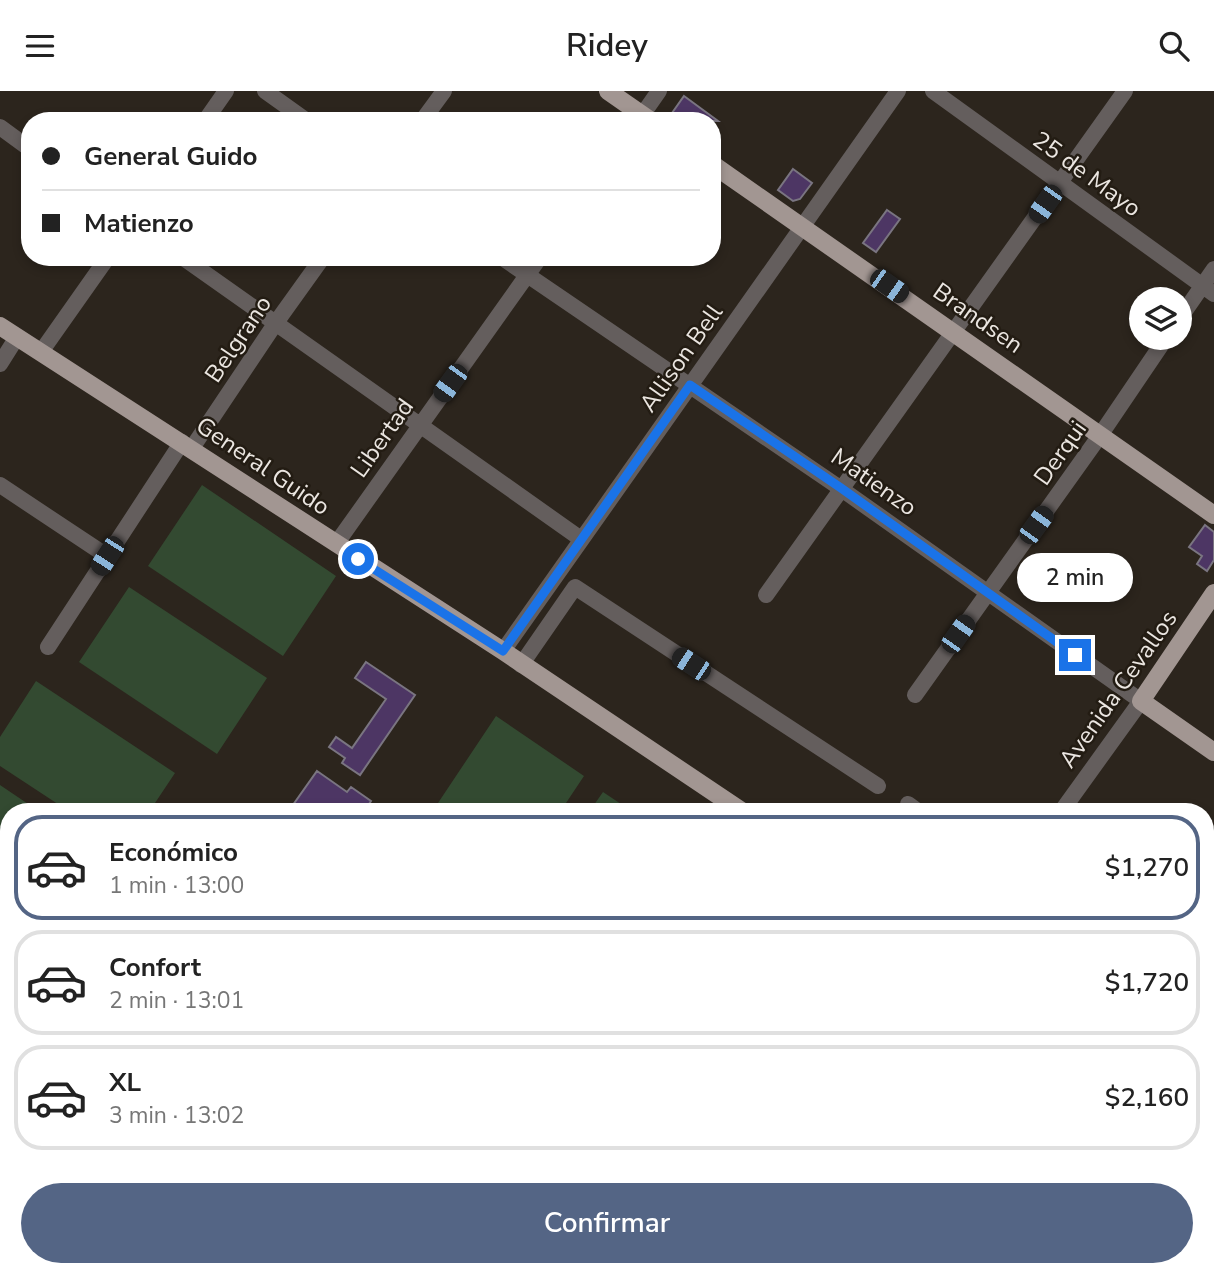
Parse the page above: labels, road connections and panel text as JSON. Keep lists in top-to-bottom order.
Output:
{
  "streets": {
    "main road": [
      "Brandsen",
      "General Guido",
      "Matienzo",
      "Avenida Cevallos"
    ],
    "street": [
      "25 de Mayo",
      "Belgrano",
      "Allison Bell",
      "Libertad",
      "Derqui"
    ]
  },
  "crossings": [
    ["Brandsen", "Allison Bell"],
    ["Brandsen", "Derqui"],
    ["Belgrano", "General Guido"],
    ["Allison Bell", "General Guido"],
    ["Allison Bell", "Matienzo"],
    ["Libertad", "General Guido"],
    ["Libertad", "Matienzo"],
    ["Derqui", "Matienzo"],
    ["Matienzo", "Avenida Cevallos"]
  ],
  "page": {
    "header": "Ridey",
    "banner": ["General Guido", "Matienzo"],
    "bubble": "2 min",
    "list": [
      {
        "name": "Económico",
        "note": "1 min · 13:00",
        "value": "$1,270"
      },
      {
        "name": "Confort",
        "note": "2 min · 13:01",
        "value": "$1,720"
      },
      {
        "name": "XL",
        "note": "3 min · 13:02",
        "value": "$2,160"
      }
    ],
    "buttons": "Confirmar"
  }
}
